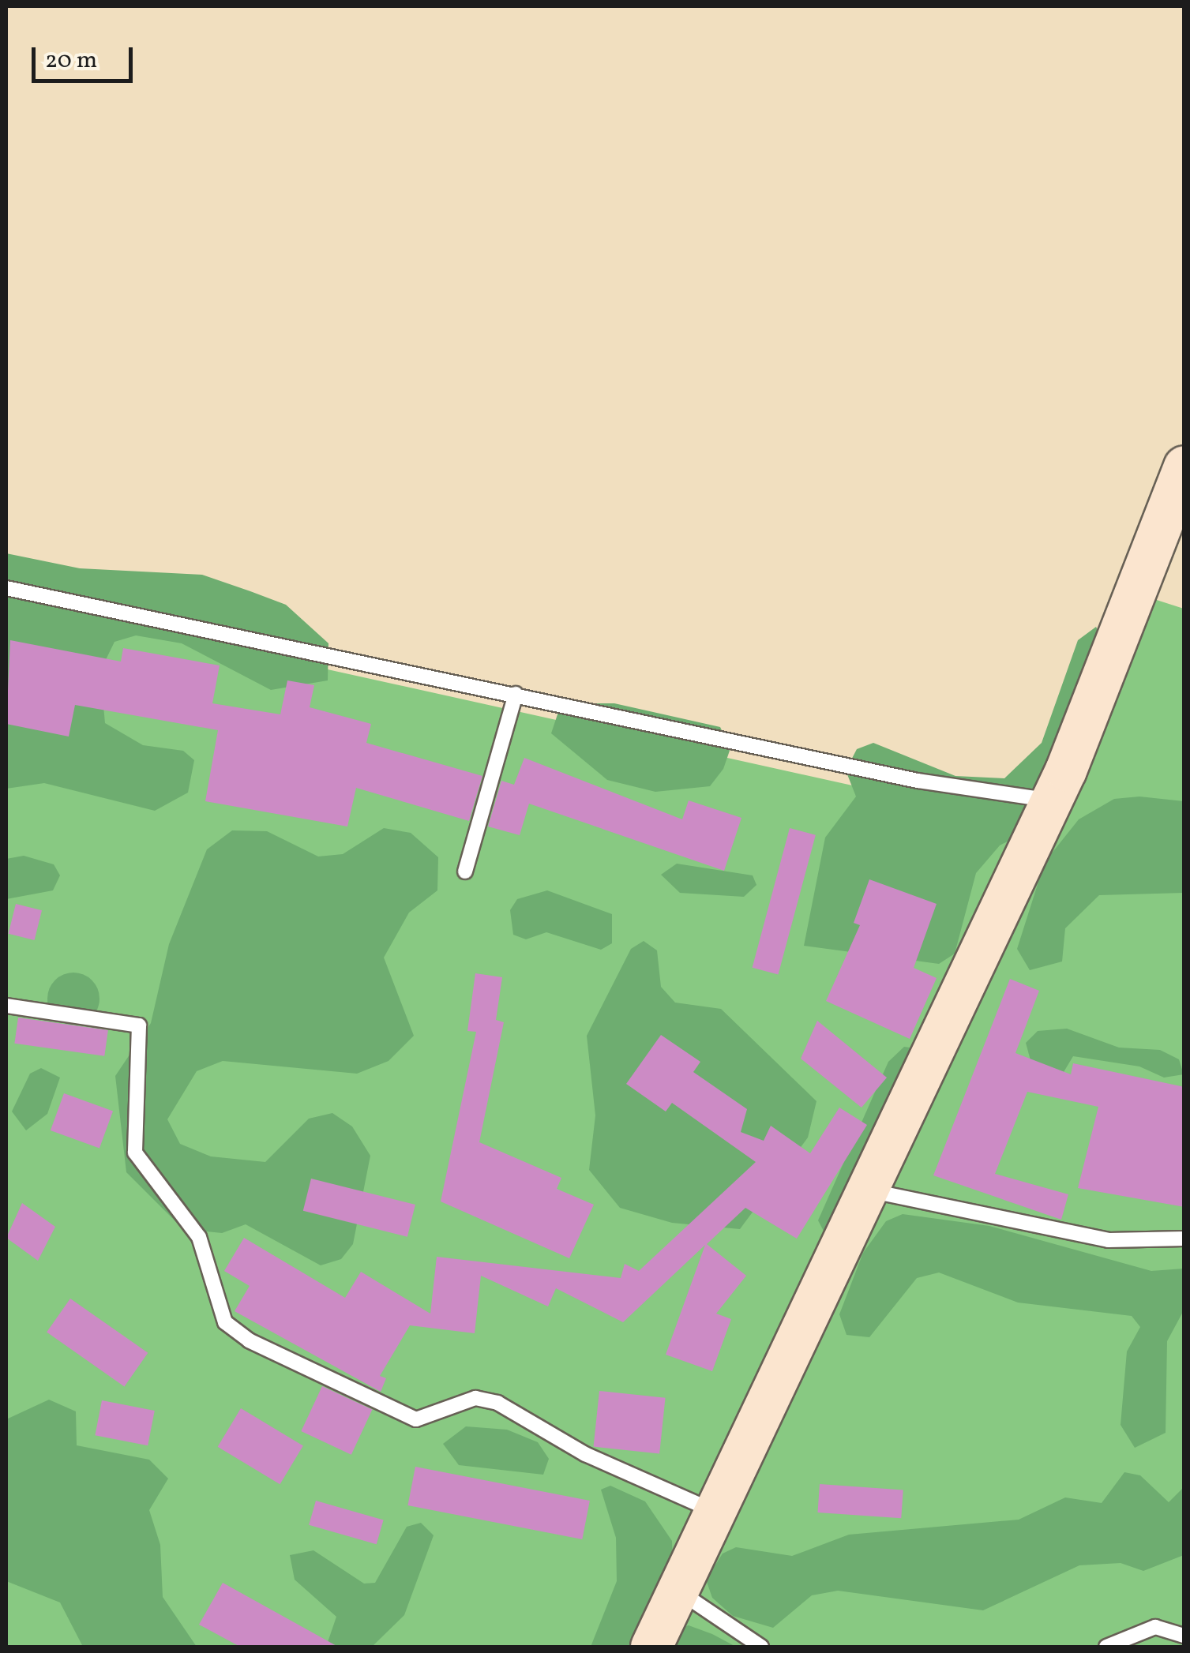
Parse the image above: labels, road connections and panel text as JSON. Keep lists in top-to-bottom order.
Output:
{
  "scale_bar": "20 m"
}
